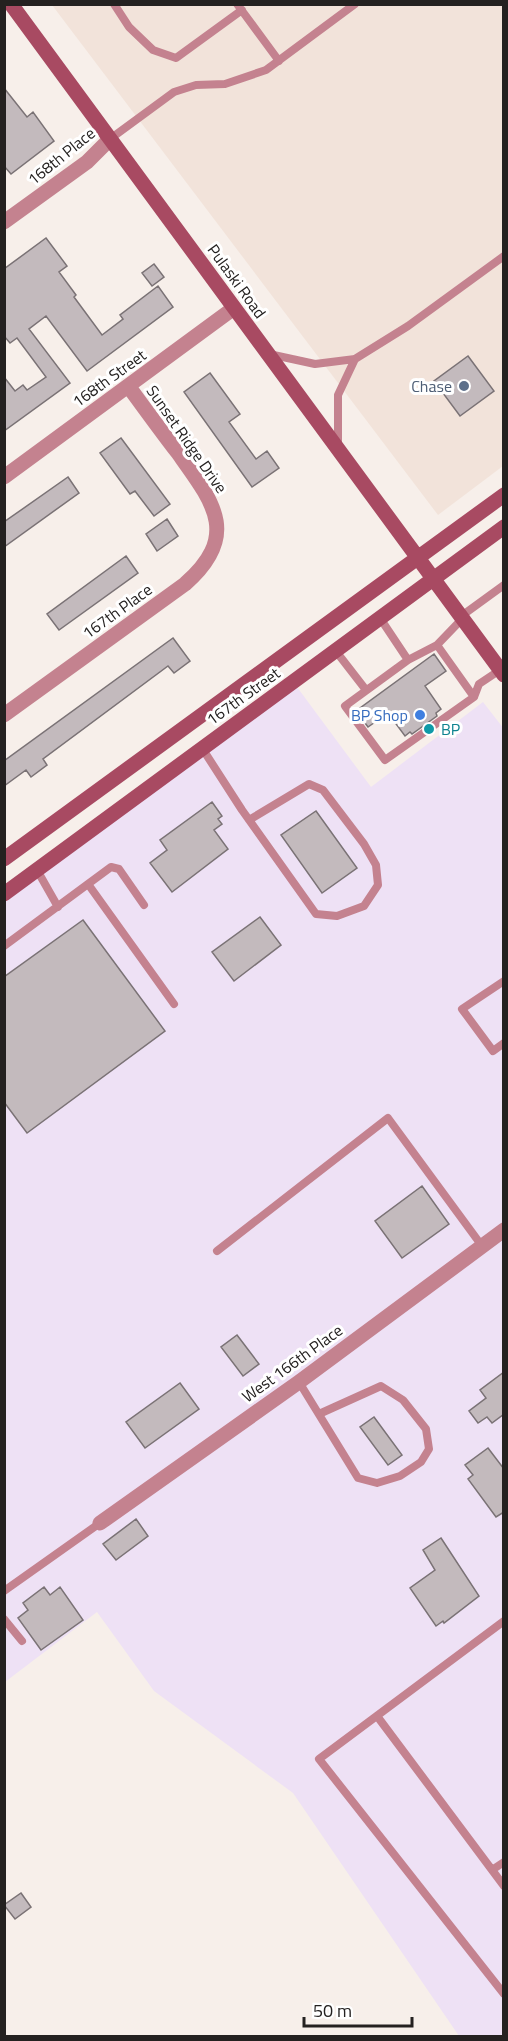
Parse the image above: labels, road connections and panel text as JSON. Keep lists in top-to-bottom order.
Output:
{
  "streets": {
    "main road": ["Pulaski Road", "167th Street"],
    "street": [
      "168th Place",
      "168th Street",
      "Sunset Ridge Drive",
      "167th Place",
      "West 166th Place"
    ]
  },
  "crossings": [
    ["168th Place", "Pulaski Road"],
    ["Pulaski Road", "168th Street"],
    ["Pulaski Road", "167th Street"],
    ["168th Street", "Sunset Ridge Drive"],
    ["Sunset Ridge Drive", "167th Place"]
  ],
  "places": ["Chase", "BP Shop", "BP"],
  "scale_bar": "50 m"
}
